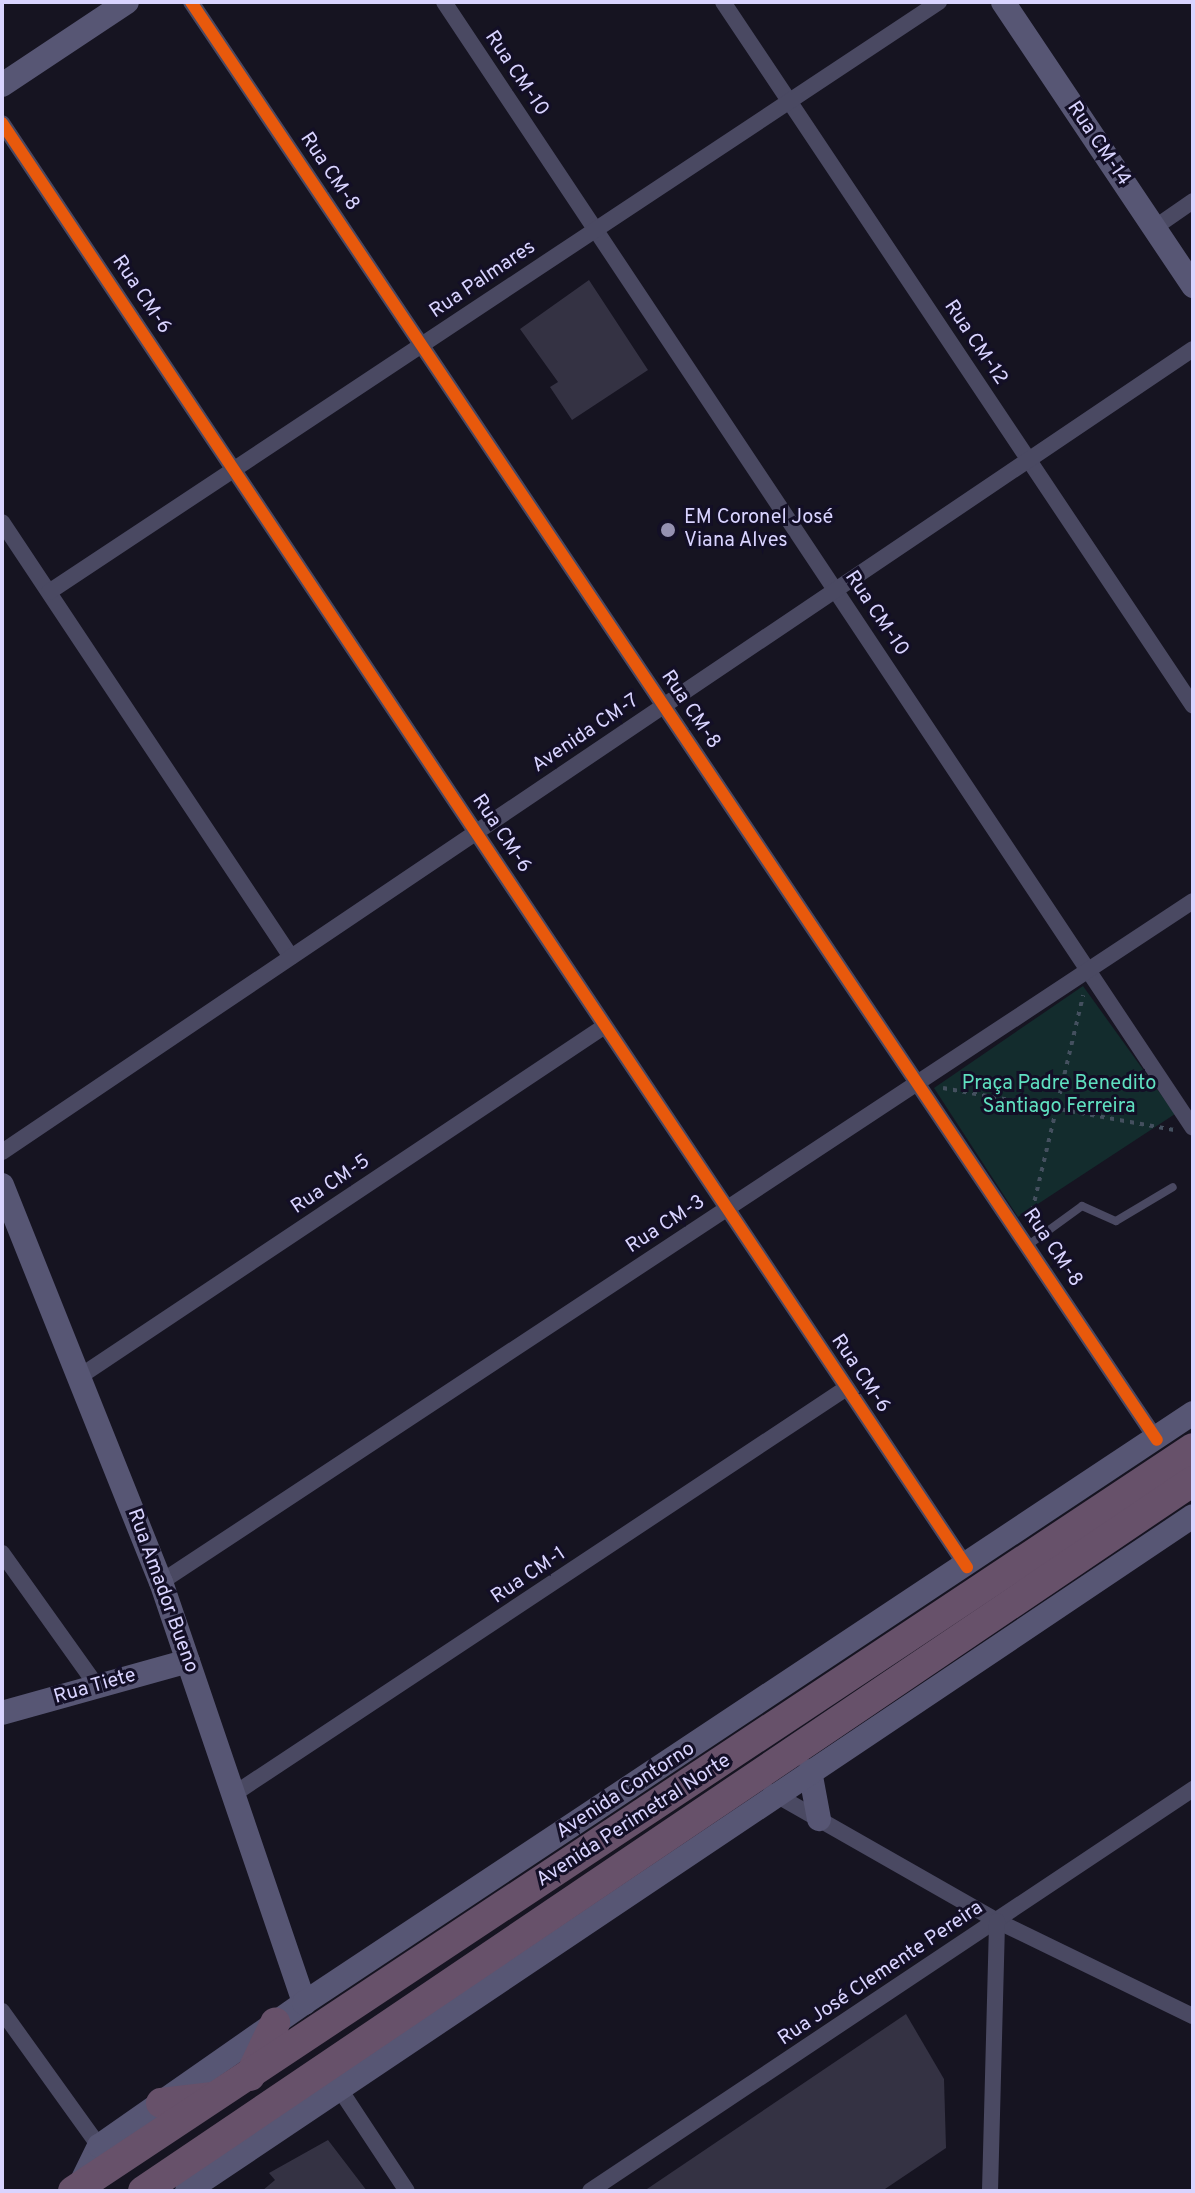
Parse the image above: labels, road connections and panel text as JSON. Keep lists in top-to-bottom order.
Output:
{
  "streets": {
    "highway": ["Avenida Perimetral Norte"],
    "street": [
      "Rua CM-10",
      "Rua CM-14",
      "Rua CM-8",
      "Rua Palmares",
      "Rua CM-6",
      "Rua CM-12",
      "Avenida CM-7",
      "Rua CM-5",
      "Rua CM-3",
      "Rua CM-1",
      "Rua Amador Bueno",
      "Rua Tiete",
      "Avenida Contorno",
      "Rua José Clemente Pereira"
    ]
  },
  "crossings": [
    ["Rua CM-10", "Rua Palmares"],
    ["Rua CM-10", "Avenida CM-7"],
    ["Rua CM-10", "Rua CM-3"],
    ["Rua CM-8", "Rua Palmares"],
    ["Rua CM-8", "Avenida CM-7"],
    ["Rua CM-8", "Rua CM-3"],
    ["Rua CM-8", "Avenida Contorno"],
    ["Rua Palmares", "Rua CM-6"],
    ["Rua Palmares", "Rua CM-12"],
    ["Rua CM-6", "Avenida CM-7"],
    ["Rua CM-6", "Rua CM-5"],
    ["Rua CM-6", "Rua CM-3"],
    ["Rua CM-6", "Rua CM-1"],
    ["Rua CM-6", "Avenida Contorno"],
    ["Rua CM-12", "Avenida CM-7"],
    ["Rua CM-5", "Rua Amador Bueno"],
    ["Rua CM-3", "Rua Amador Bueno"],
    ["Rua CM-1", "Rua Amador Bueno"],
    ["Rua Amador Bueno", "Rua Tiete"],
    ["Rua Amador Bueno", "Avenida Contorno"],
    ["Avenida Contorno", "Avenida Perimetral Norte"]
  ],
  "parks": ["Praça Padre Benedito Santiago Ferreira"],
  "places": ["EM Coronel José Viana Alves"]
}
